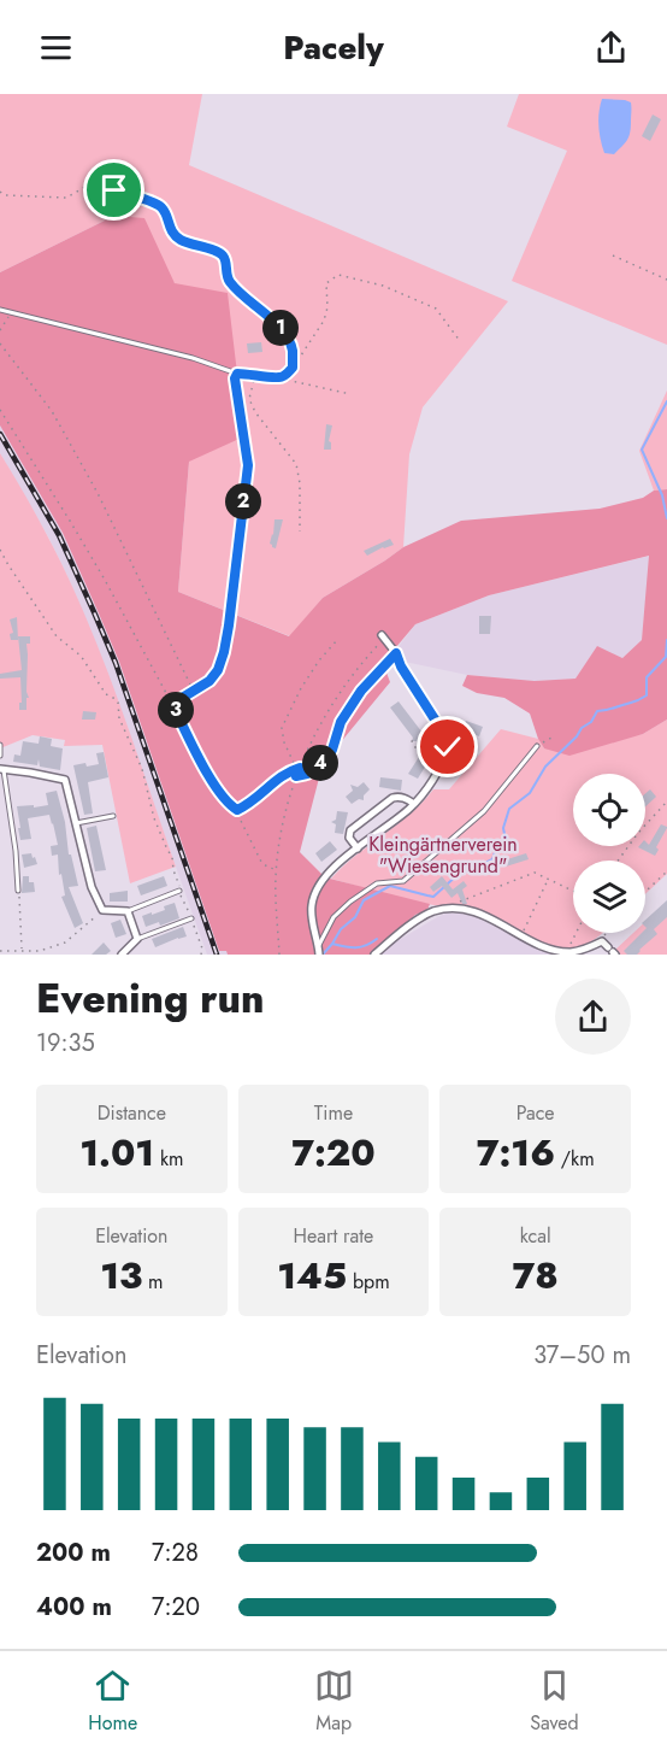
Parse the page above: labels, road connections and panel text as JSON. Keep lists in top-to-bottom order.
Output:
{
  "parks": ["Kleingärtnerverein \"Wiesengrund\""],
  "page": {
    "header": "Pacely",
    "pins": [
      "1",
      "2",
      "3",
      "4"
    ],
    "heading": ["Evening run", "19:35"],
    "stats": [
      ["Distance", "1.01 km"],
      ["Time", "7:20"],
      ["Pace", "7:16 /km"],
      ["Elevation", "13 m"],
      ["Heart rate", "145 bpm"],
      ["kcal", "78"]
    ],
    "chart": ["Elevation", "37–50 m"],
    "list": [
      {
        "name": "200 m",
        "note": "7:28"
      },
      {
        "name": "400 m",
        "note": "7:20"
      }
    ],
    "tabs": ["Home", "Map", "Saved"]
  }
}
